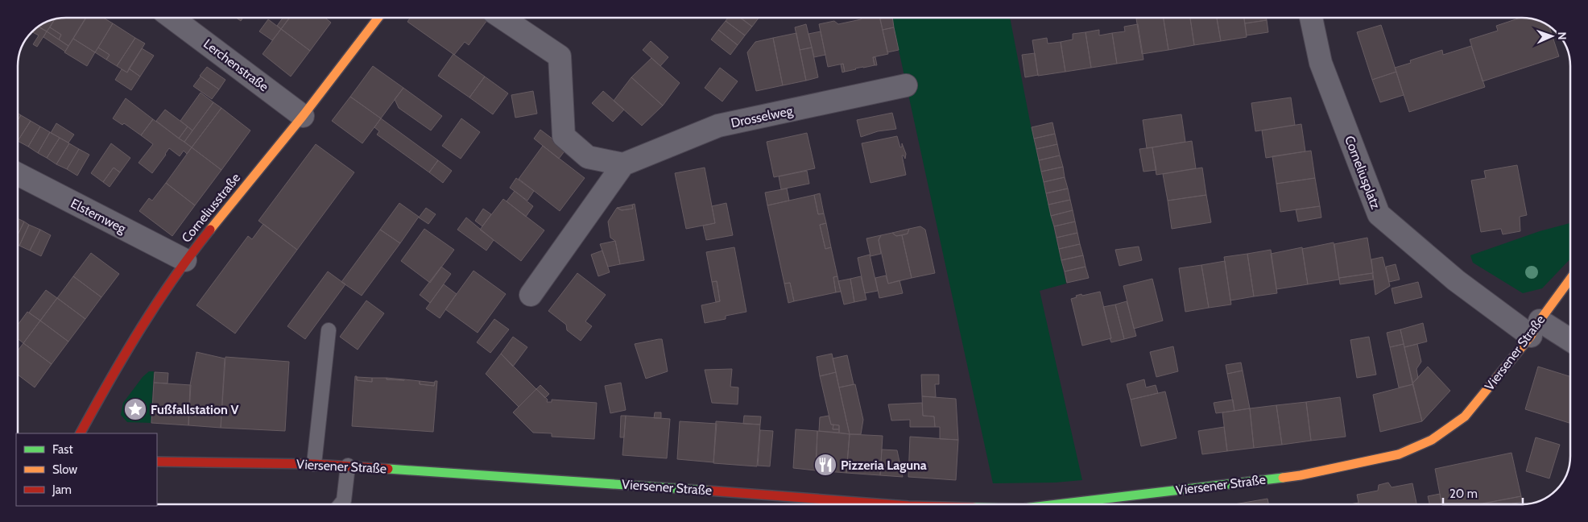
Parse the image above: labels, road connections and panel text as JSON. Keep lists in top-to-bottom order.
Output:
{
  "streets": {
    "street": [
      "Lerchenstraße",
      "Drosselweg",
      "Corneliusplatz",
      "Corneliusstraße",
      "Elsternweg",
      "Viersener Straße"
    ]
  },
  "crossings": [
    ["Lerchenstraße", "Corneliusstraße"],
    ["Corneliusplatz", "Viersener Straße"],
    ["Corneliusstraße", "Elsternweg"]
  ],
  "places": {
    "place": ["Fußfallstation V"],
    "restaurant": ["Pizzeria Laguna"]
  },
  "legend": ["Fast", "Slow", "Jam"],
  "scale_bar": "20 m",
  "north": "right"
}
